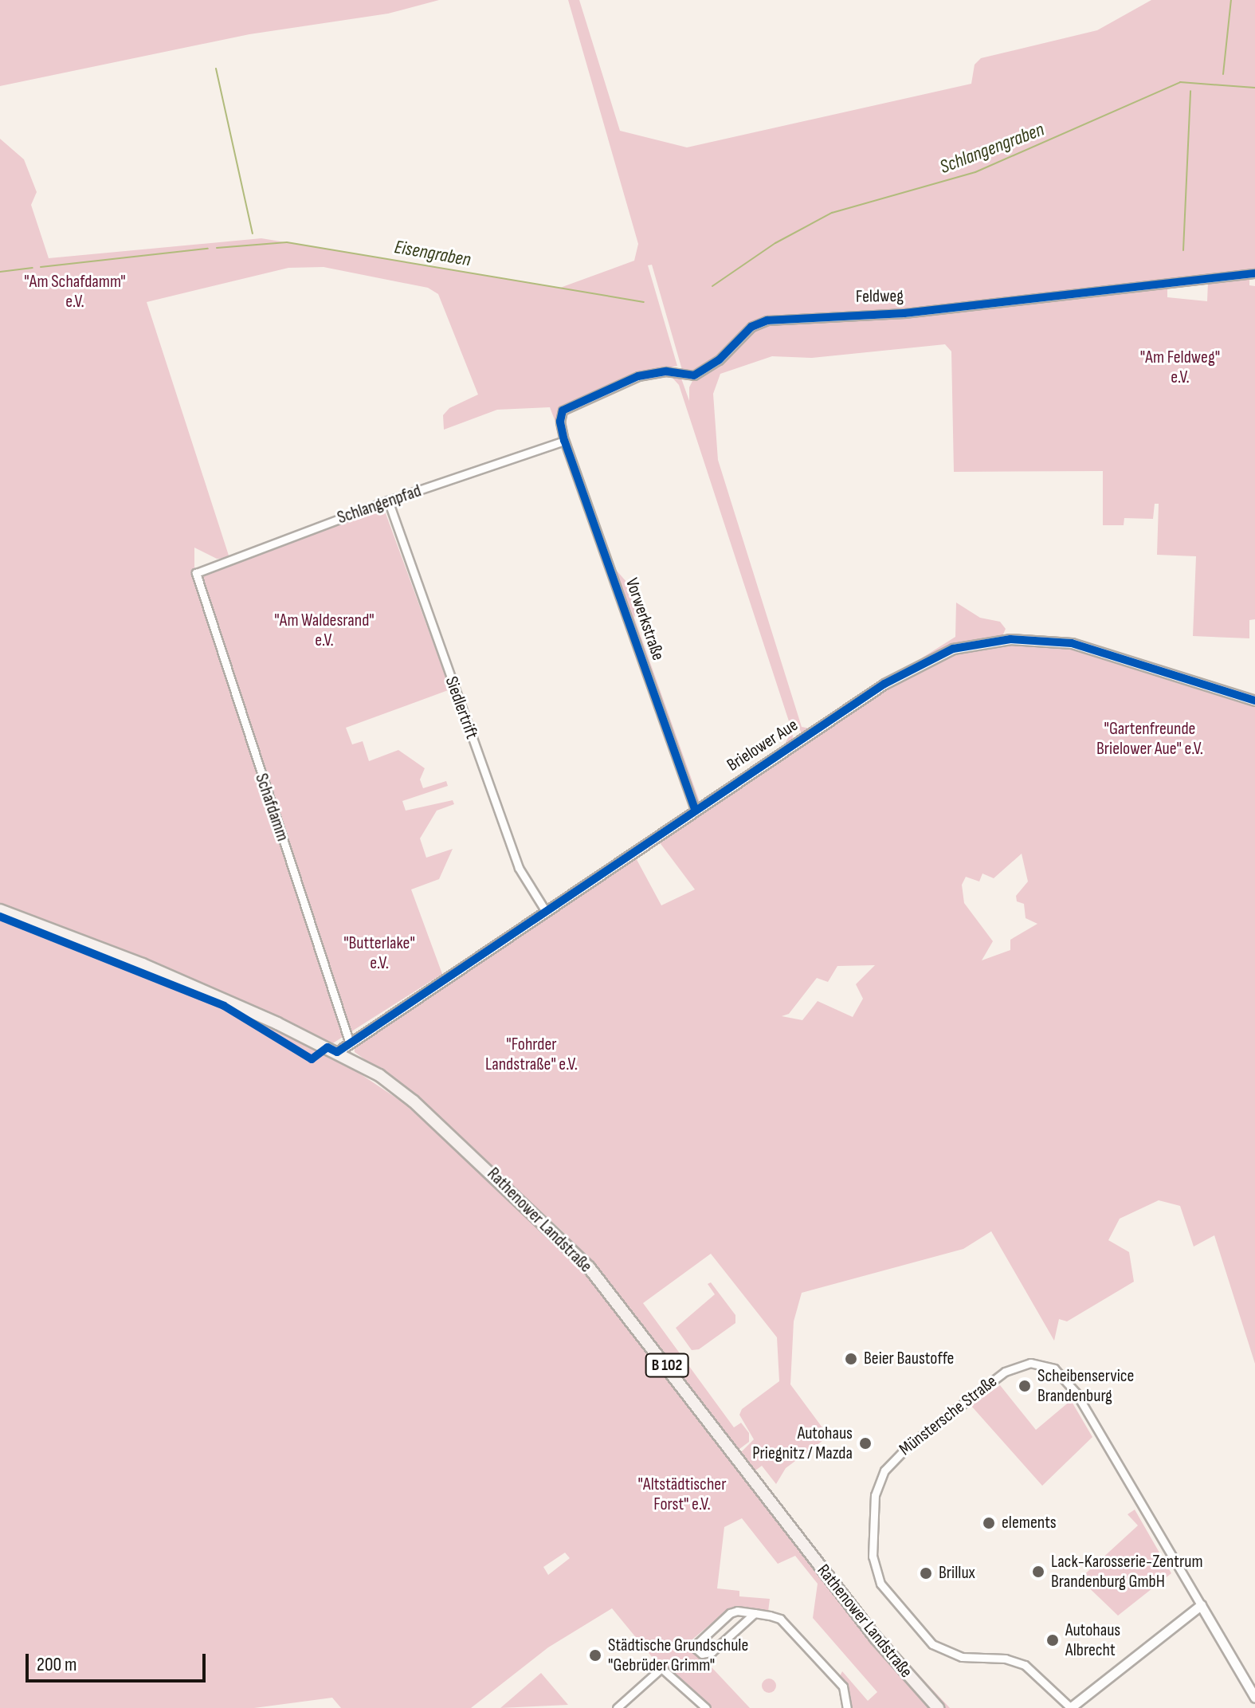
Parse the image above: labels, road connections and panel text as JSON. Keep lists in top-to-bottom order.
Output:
{
  "streets": {
    "main road": ["Rathenower Landstraße", "B 102"],
    "street": [
      "Feldweg",
      "Schlangenpfad",
      "Vorwerkstraße",
      "Siedlertrift",
      "Brielower Aue",
      "Schafdamm",
      "Münstersche Straße"
    ]
  },
  "crossings": [
    ["Feldweg", "Schlangenpfad"],
    ["Feldweg", "Vorwerkstraße"],
    ["Schlangenpfad", "Vorwerkstraße"],
    ["Schlangenpfad", "Siedlertrift"],
    ["Schlangenpfad", "Schafdamm"],
    ["Vorwerkstraße", "Brielower Aue"],
    ["Siedlertrift", "Brielower Aue"],
    ["Brielower Aue", "Schafdamm"],
    ["Brielower Aue", "Rathenower Landstraße"]
  ],
  "water": ["Schlangengraben", "Eisengraben"],
  "parks": [
    "\"Am Schafdamm\" e.V.",
    "\"Am Feldweg\" e.V.",
    "\"Am Waldesrand\" e.V.",
    "\"Gartenfreunde Brielower Aue\" e.V.",
    "\"Butterlake\" e.V.",
    "\"Fohrder Landstraße\" e.V.",
    "\"Altstädtischer Forst\" e.V."
  ],
  "places": [
    "Beier Baustoffe",
    "Scheibenservice Brandenburg",
    "Autohaus Priegnitz / Mazda",
    "elements",
    "Lack-Karosserie-Zentrum Brandenburg GmbH",
    "Brillux",
    "Autohaus Albrecht",
    "Städtische Grundschule \"Gebrüder Grimm\""
  ],
  "scale_bar": "200 m"
}
